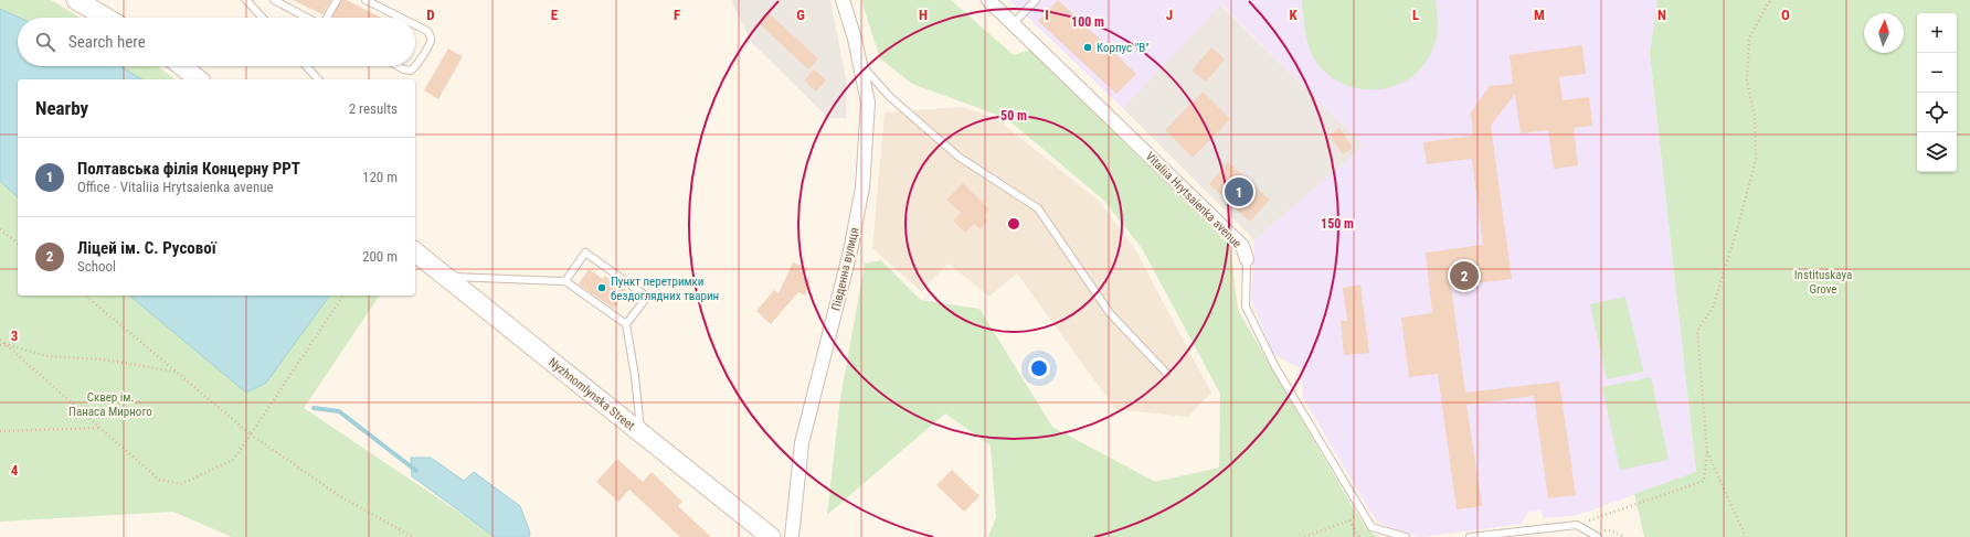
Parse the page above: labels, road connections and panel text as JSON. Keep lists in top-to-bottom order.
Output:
{
  "streets": {
    "main road": ["Nyzhnomlynska Street"],
    "street": ["Vitaliia Hrytsaienka avenue", "Південна вулиця"]
  },
  "parks": ["Іnstituskaya Grove", "Сквер ім. Панаса Мирного"],
  "places": ["Корпус \"В\"", "Пункт перетримки бездоглядних тварин"],
  "north": "top",
  "page": {
    "map_buttons": ["+", "−"],
    "search": "Search here",
    "heading": ["Nearby", "2 results"],
    "list": [
      {
        "mark": "1",
        "name": "Полтавська філія Концерну РРТ",
        "note": "Office · Vitaliia Hrytsaienka avenue",
        "value": "120 m"
      },
      {
        "mark": "2",
        "name": "Ліцей ім. С. Русової",
        "note": "School",
        "value": "200 m"
      }
    ],
    "pins": ["1", "2"]
  },
  "grid": {
    "columns": [
      "D",
      "E",
      "F",
      "G",
      "H",
      "I",
      "J",
      "K",
      "L",
      "M",
      "N",
      "O"
    ],
    "rows": ["3", "4"]
  },
  "rings": ["100 m", "50 m", "150 m"]
}
